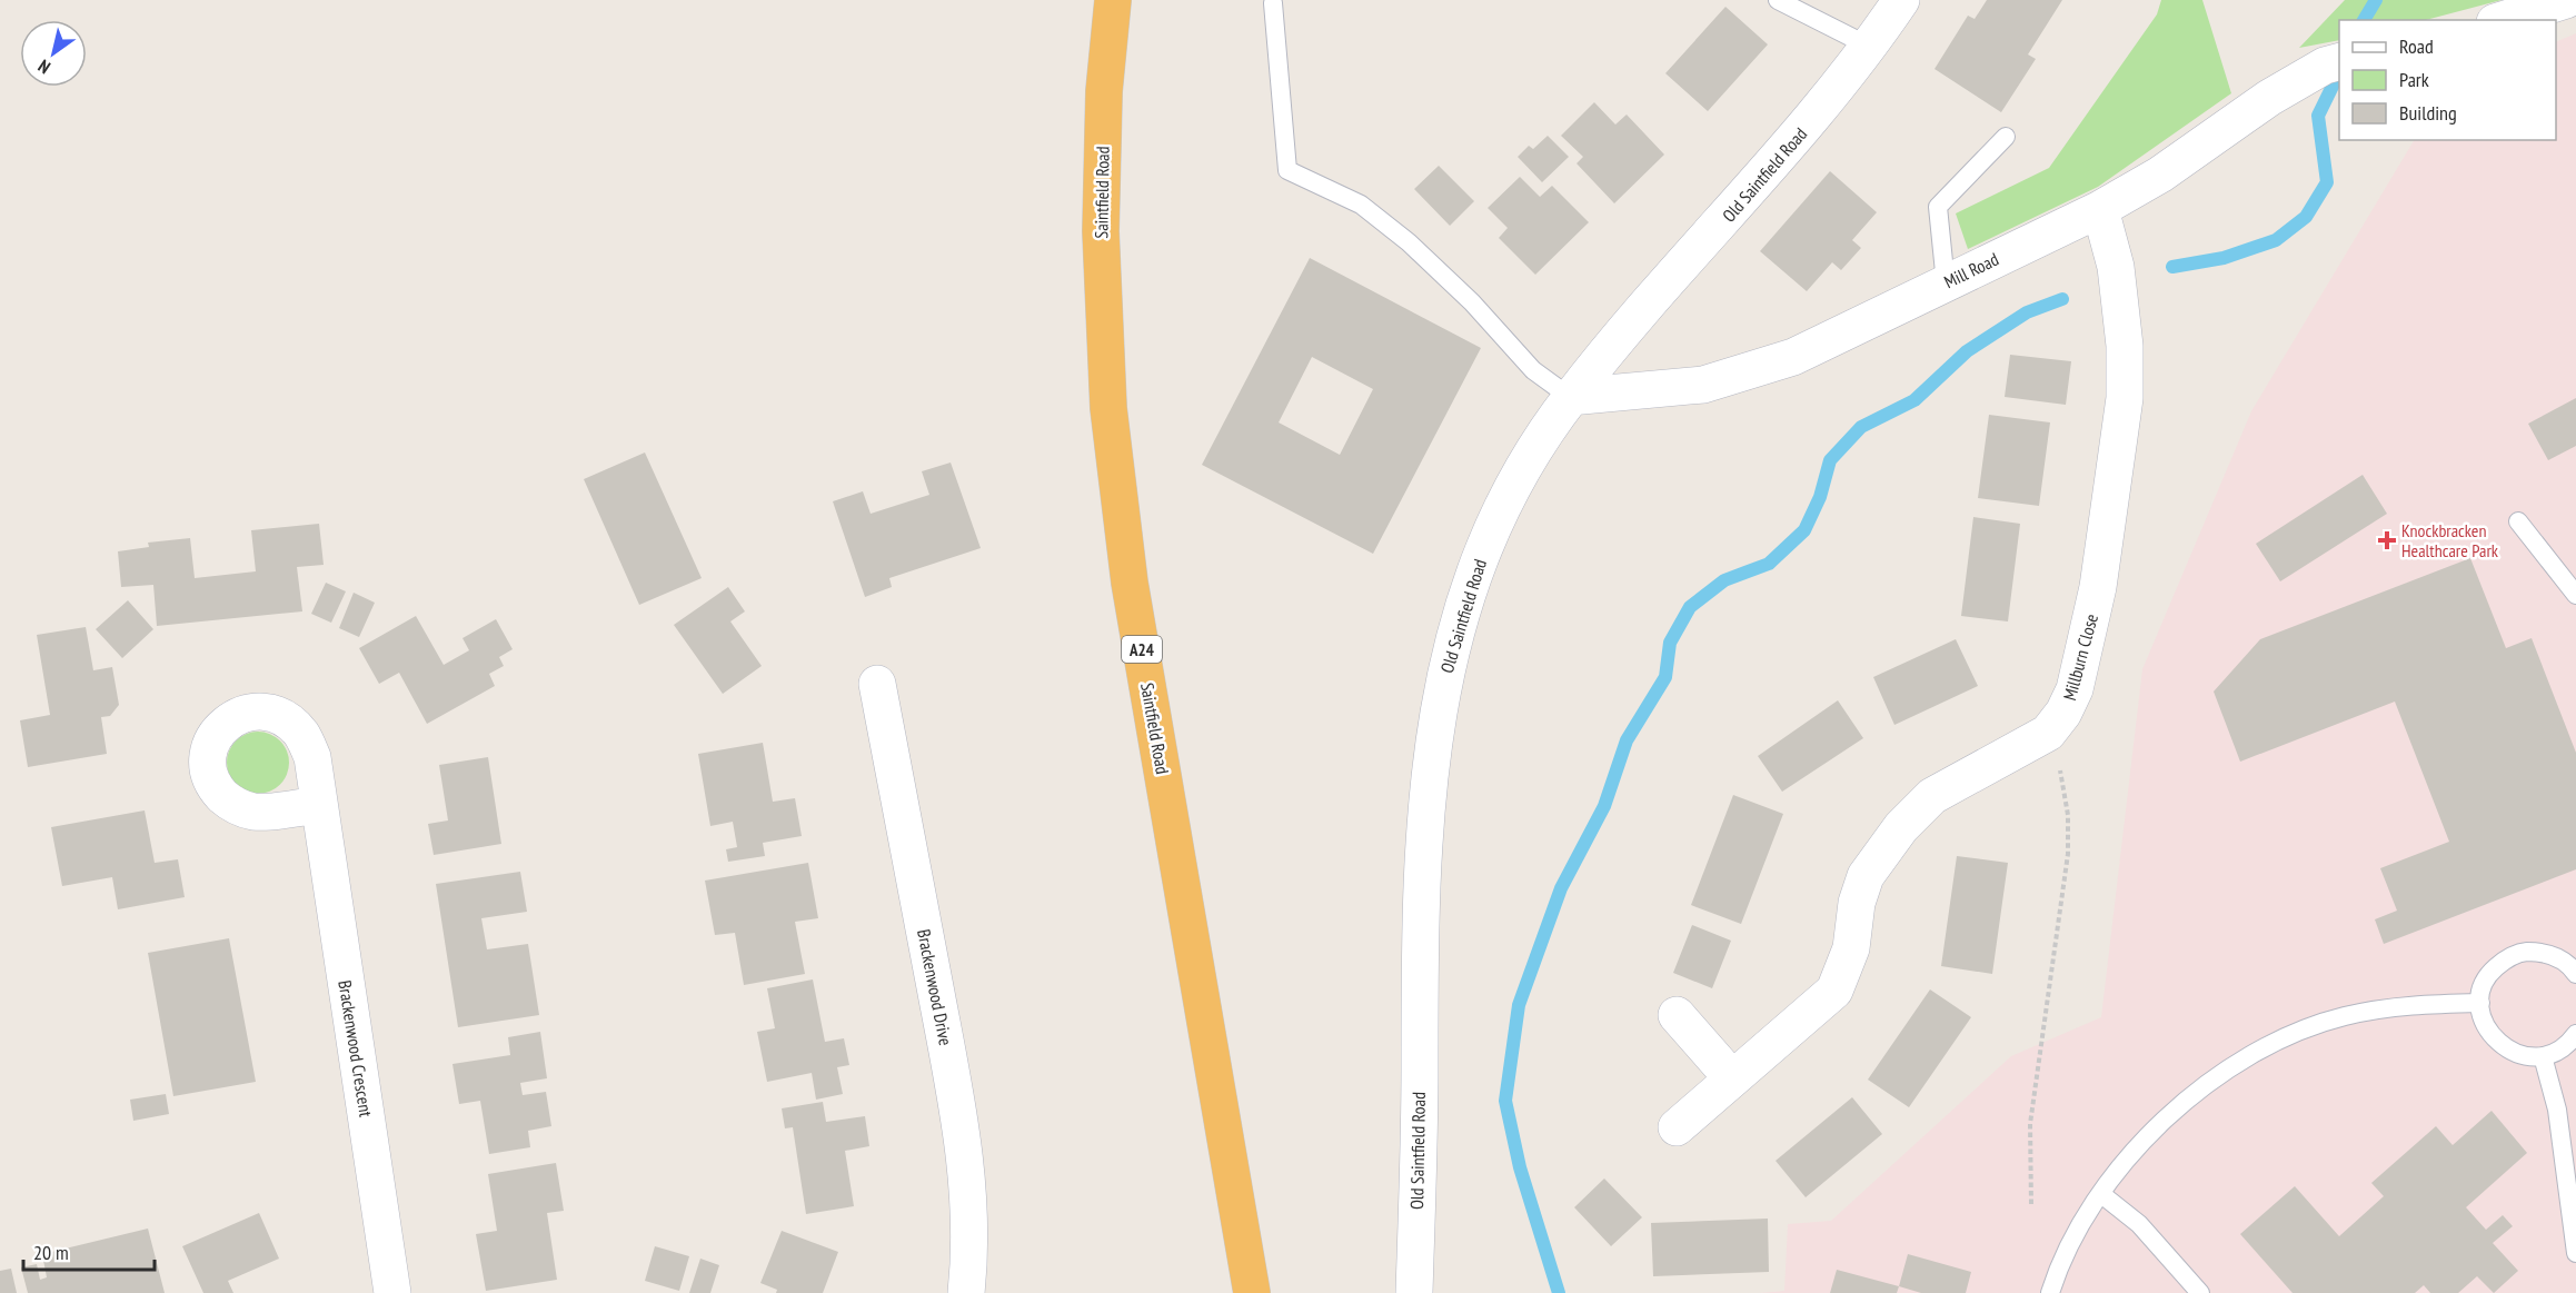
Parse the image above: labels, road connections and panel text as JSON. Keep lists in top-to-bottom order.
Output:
{
  "streets": {
    "highway": ["Saintfield Road", "A24"],
    "street": [
      "Old Saintfield Road",
      "Mill Road",
      "Millburn Close",
      "Brackenwood Drive",
      "Brackenwood Crescent"
    ]
  },
  "crossings": [
    ["Old Saintfield Road", "Mill Road"],
    ["Mill Road", "Millburn Close"]
  ],
  "places": {
    "health": ["Knockbracken Healthcare Park"]
  },
  "legend": ["Road", "Park", "Building"],
  "scale_bar": "20 m",
  "north": "bottom left"
}
